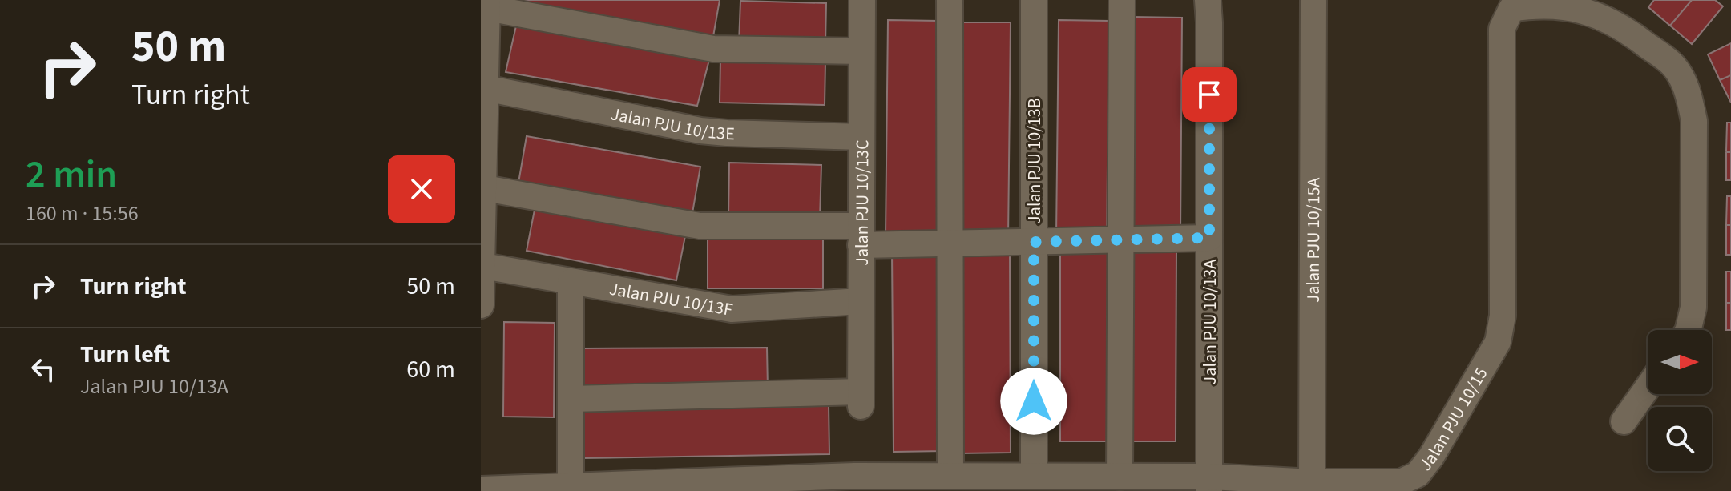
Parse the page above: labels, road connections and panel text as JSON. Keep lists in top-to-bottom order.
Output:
{
  "streets": {
    "street": [
      "Jalan PJU 10/13E",
      "Jalan PJU 10/13B",
      "Jalan PJU 10/13C",
      "Jalan PJU 10/15A",
      "Jalan PJU 10/13F",
      "Jalan PJU 10/13A",
      "Jalan PJU 10/15"
    ]
  },
  "crossings": [
    ["Jalan PJU 10/13E", "Jalan PJU 10/13C"],
    ["Jalan PJU 10/13B", "Jalan PJU 10/15"],
    ["Jalan PJU 10/13C", "Jalan PJU 10/13F"],
    ["Jalan PJU 10/15A", "Jalan PJU 10/15"],
    ["Jalan PJU 10/13A", "Jalan PJU 10/15"]
  ],
  "north": "right",
  "page": {
    "turn": ["50 m", "Turn right"],
    "heading": ["2 min", "160 m · 15:56"],
    "list": [
      {
        "name": "Turn right",
        "value": "50 m"
      },
      {
        "name": "Turn left",
        "note": "Jalan PJU 10/13A",
        "value": "60 m"
      }
    ]
  }
}
